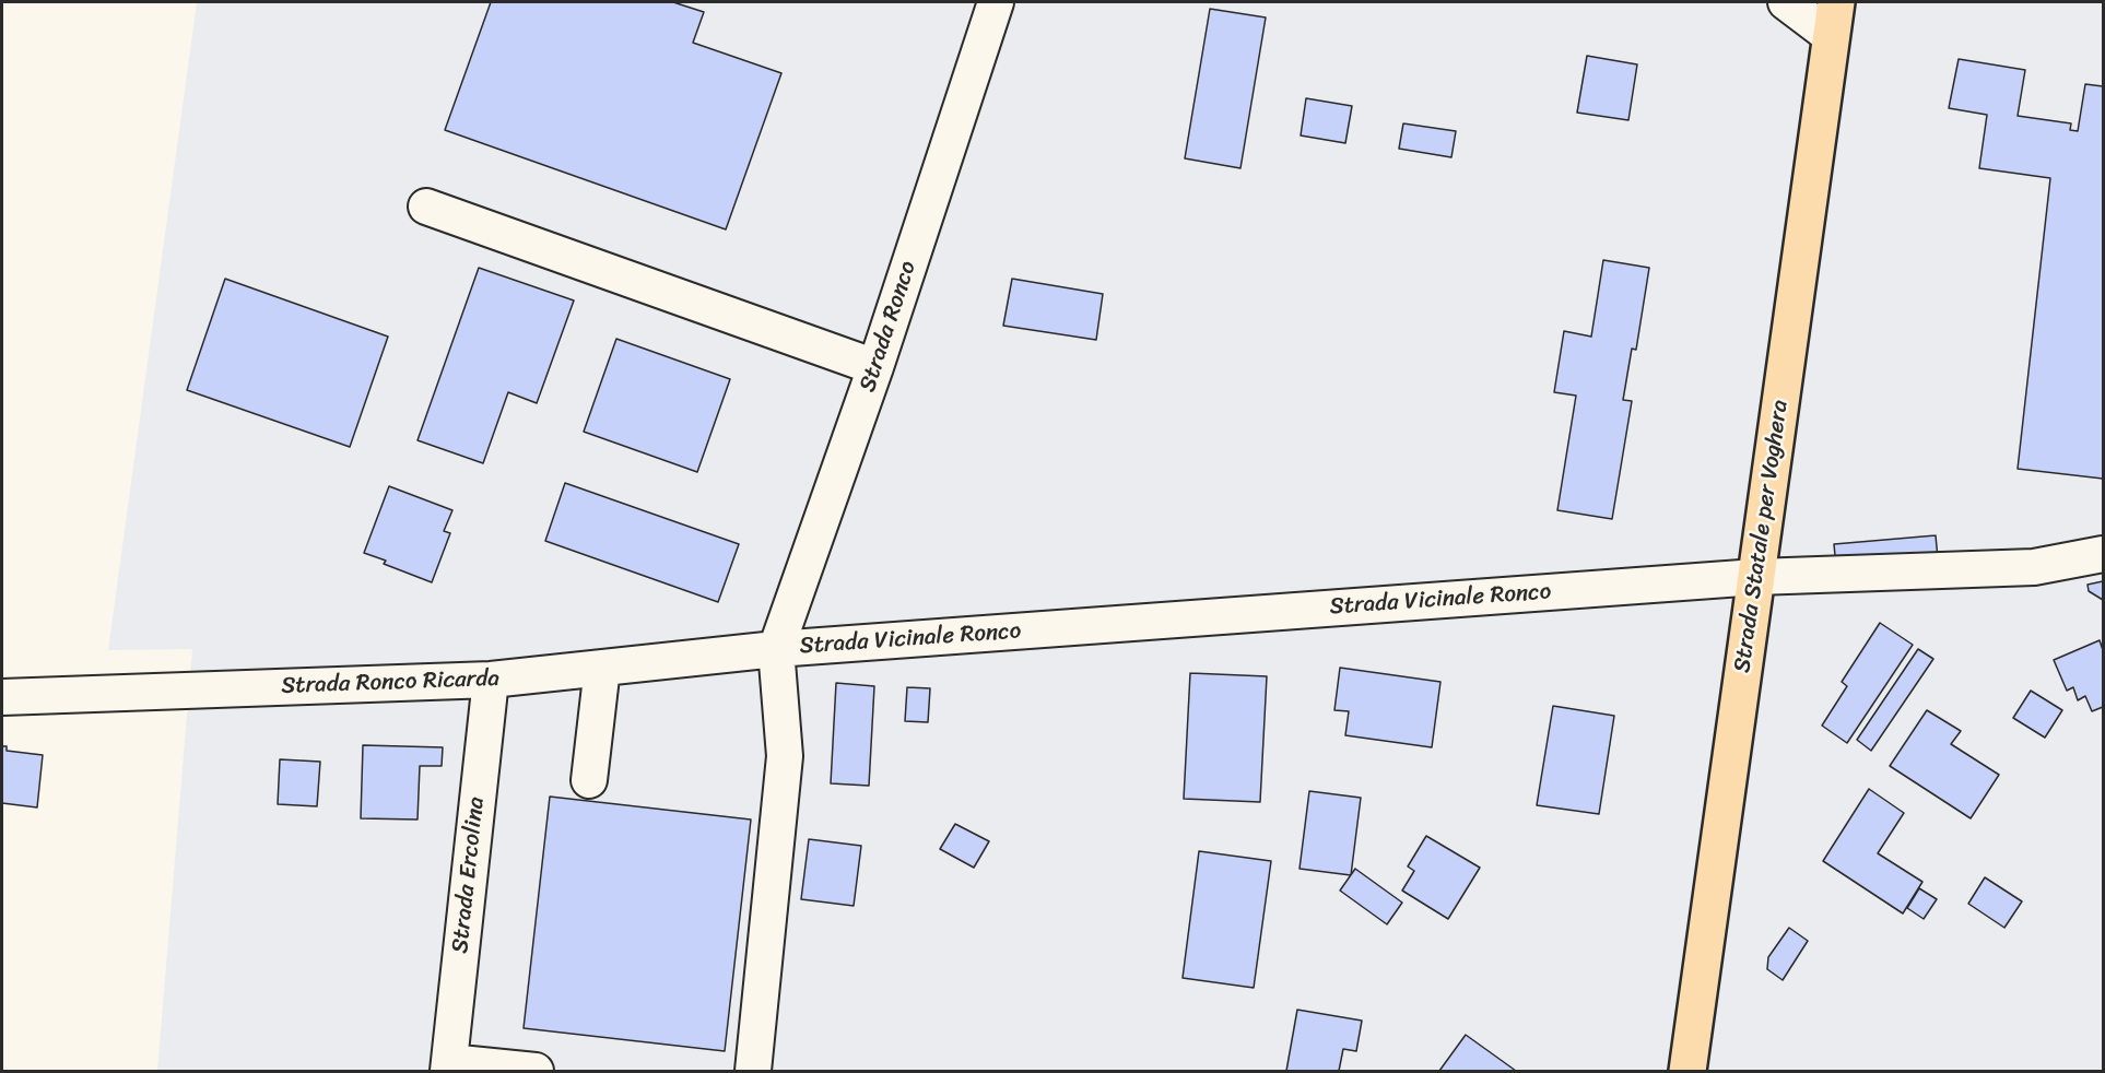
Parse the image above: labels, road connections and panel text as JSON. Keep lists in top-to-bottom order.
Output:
{
  "streets": {
    "main road": ["Strada Statale per Voghera"],
    "street": [
      "Strada Ronco",
      "Strada Vicinale Ronco",
      "Strada Ronco Ricarda",
      "Strada Ercolina"
    ]
  },
  "crossings": [
    ["Strada Ronco", "Strada Vicinale Ronco"],
    ["Strada Ronco", "Strada Ronco Ricarda"],
    ["Strada Statale per Voghera", "Strada Vicinale Ronco"],
    ["Strada Vicinale Ronco", "Strada Ronco Ricarda"],
    ["Strada Ronco Ricarda", "Strada Ercolina"]
  ]
}
